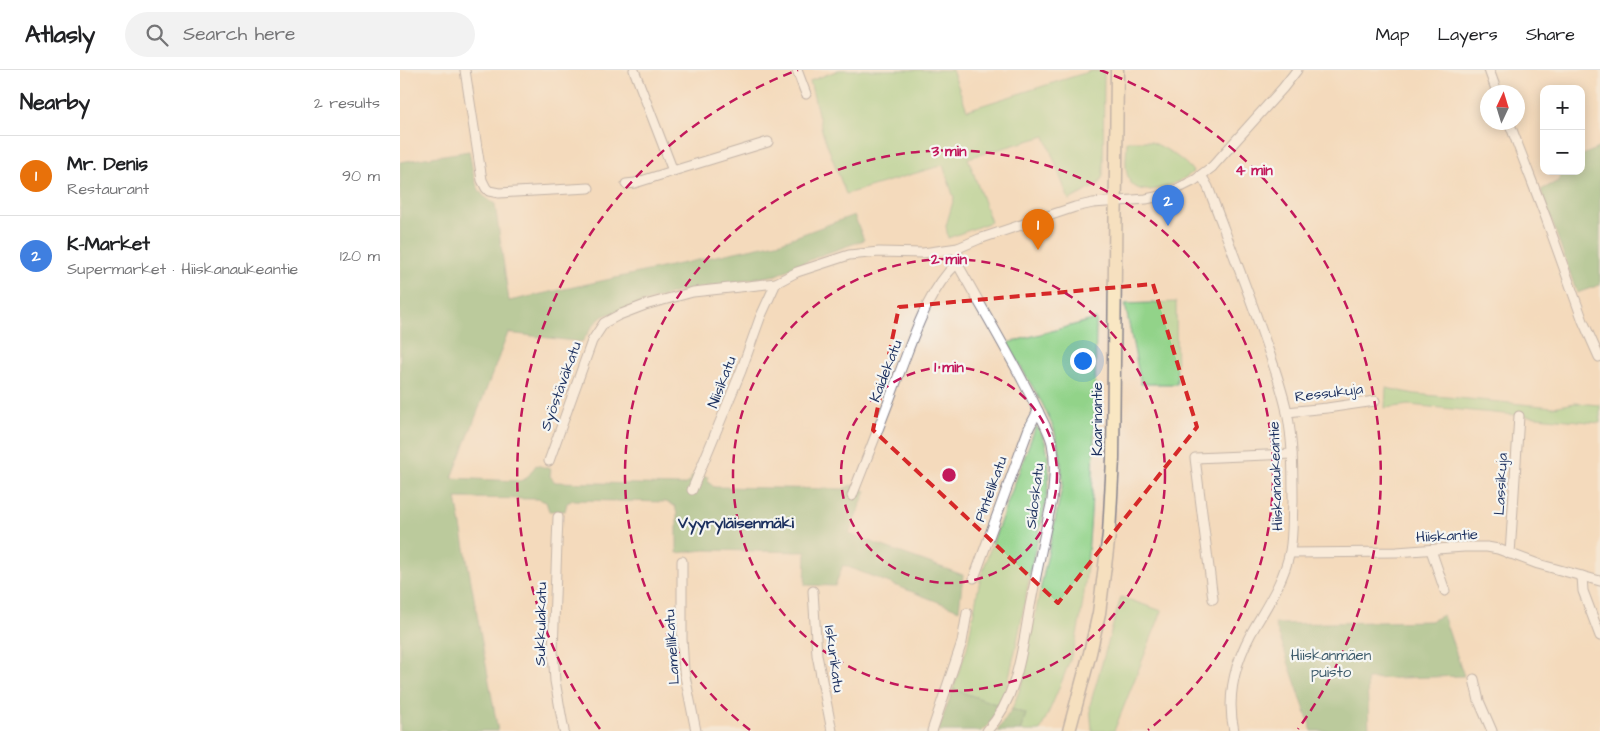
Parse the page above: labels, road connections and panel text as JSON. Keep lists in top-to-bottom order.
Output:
{
  "streets": {
    "main road": ["Kaarinantie"],
    "street": [
      "Kaidekatu",
      "Niisikatu",
      "Syöstäväkatu",
      "Ressukuja",
      "Hiiskanaukeantie",
      "Lassikuja",
      "Pintelikatu",
      "Sidoskatu",
      "Hiiskantie",
      "Sukkulakatu",
      "Lamellikatu",
      "Iskurikatu"
    ]
  },
  "crossings": [
    ["Kaidekatu", "Sidoskatu"],
    ["Niisikatu", "Syöstäväkatu"],
    ["Niisikatu", "Hiiskanaukeantie"],
    ["Syöstäväkatu", "Hiiskanaukeantie"],
    ["Ressukuja", "Hiiskanaukeantie"],
    ["Kaarinantie", "Hiiskanaukeantie"],
    ["Hiiskanaukeantie", "Hiiskantie"],
    ["Lassikuja", "Hiiskantie"],
    ["Pintelikatu", "Sidoskatu"]
  ],
  "districts": ["Vyyryläisenmäki"],
  "parks": ["Hiiskanmäen puisto"],
  "north": "top",
  "page": {
    "header": "Atlasly",
    "search": "Search here",
    "nav": ["Map", "Layers", "Share"],
    "heading": ["Nearby", "2 results"],
    "map_buttons": ["+", "−"],
    "list": [
      {
        "mark": "1",
        "name": "Mr. Denis",
        "note": "Restaurant",
        "value": "90 m"
      },
      {
        "mark": "2",
        "name": "K-Market",
        "note": "Supermarket · Hiiskanaukeantie",
        "value": "120 m"
      }
    ],
    "pins": ["2", "1"]
  },
  "rings": [
    "3 min",
    "4 min",
    "2 min",
    "1 min"
  ]
}
